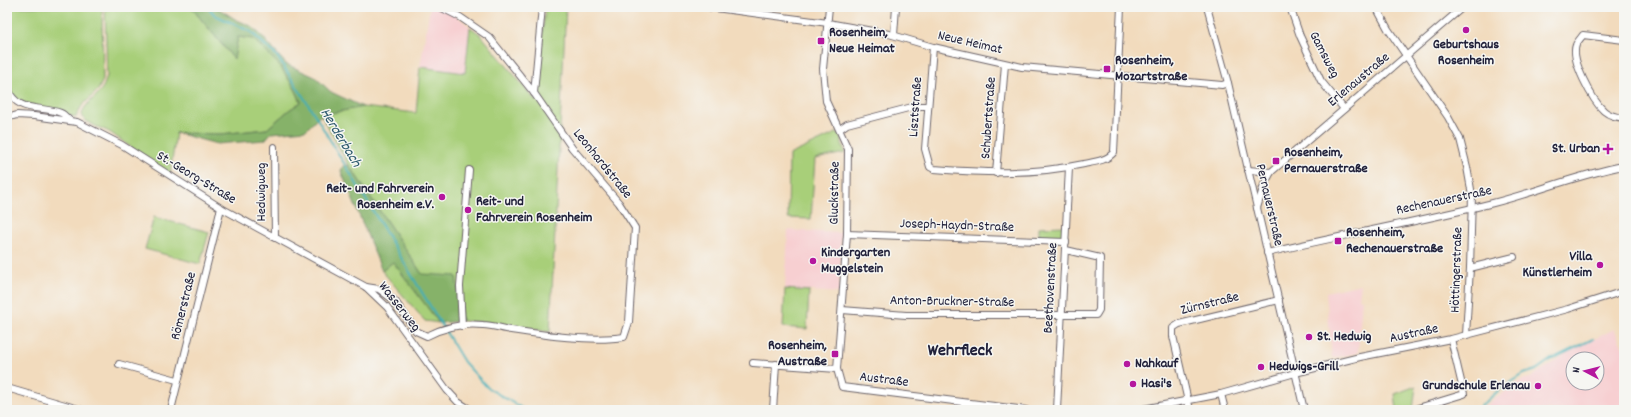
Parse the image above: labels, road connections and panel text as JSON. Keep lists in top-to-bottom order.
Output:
{
  "streets": {
    "street": [
      "Neue Heimat",
      "Gamsweg",
      "Erlenaustraße",
      "Lisztstraße",
      "Schubertstraße",
      "Leonhardstraße",
      "St.-Georg-Straße",
      "Hedwigweg",
      "Gluckstraße",
      "Rechenauerstraße",
      "Pernauerstraße",
      "Joseph-Haydn-Straße",
      "Höttingerstraße",
      "Beethovenstraße",
      "Anton-Bruckner-Straße",
      "Zürnstraße",
      "Römerstraße",
      "Wasserweg",
      "Austraße"
    ]
  },
  "crossings": [
    ["Neue Heimat", "Lisztstraße"],
    ["Neue Heimat", "Schubertstraße"],
    ["Neue Heimat", "Gluckstraße"],
    ["Neue Heimat", "Pernauerstraße"],
    ["Gamsweg", "Erlenaustraße"],
    ["Erlenaustraße", "Pernauerstraße"],
    ["Erlenaustraße", "Höttingerstraße"],
    ["Lisztstraße", "Schubertstraße"],
    ["Leonhardstraße", "Wasserweg"],
    ["St.-Georg-Straße", "Hedwigweg"],
    ["St.-Georg-Straße", "Römerstraße"],
    ["St.-Georg-Straße", "Wasserweg"],
    ["Gluckstraße", "Joseph-Haydn-Straße"],
    ["Gluckstraße", "Anton-Bruckner-Straße"],
    ["Gluckstraße", "Austraße"],
    ["Rechenauerstraße", "Pernauerstraße"],
    ["Rechenauerstraße", "Höttingerstraße"],
    ["Pernauerstraße", "Zürnstraße"],
    ["Pernauerstraße", "Austraße"],
    ["Joseph-Haydn-Straße", "Beethovenstraße"],
    ["Höttingerstraße", "Austraße"],
    ["Beethovenstraße", "Anton-Bruckner-Straße"],
    ["Zürnstraße", "Austraße"]
  ],
  "districts": ["Wehrfleck"],
  "water": ["Herderbach"],
  "places": {
    "other": [
      "Geburtshaus Rosenheim",
      "Reit- und Fahrverein Rosenheim e.V.",
      "Reit- und Fahrverein Rosenheim",
      "Kindergarten Muggelstein",
      "Villa Künstlerheim",
      "St. Hedwig",
      "Nahkauf",
      "Hedwigs-Grill",
      "Hasi's",
      "Grundschule Erlenau"
    ],
    "transit": [
      "Rosenheim, Neue Heimat",
      "Rosenheim, Mozartstraße",
      "Rosenheim, Pernauerstraße",
      "Rosenheim, Rechenauerstraße",
      "Rosenheim, Austraße"
    ],
    "health": ["St. Urban"]
  },
  "north": "left"
}
